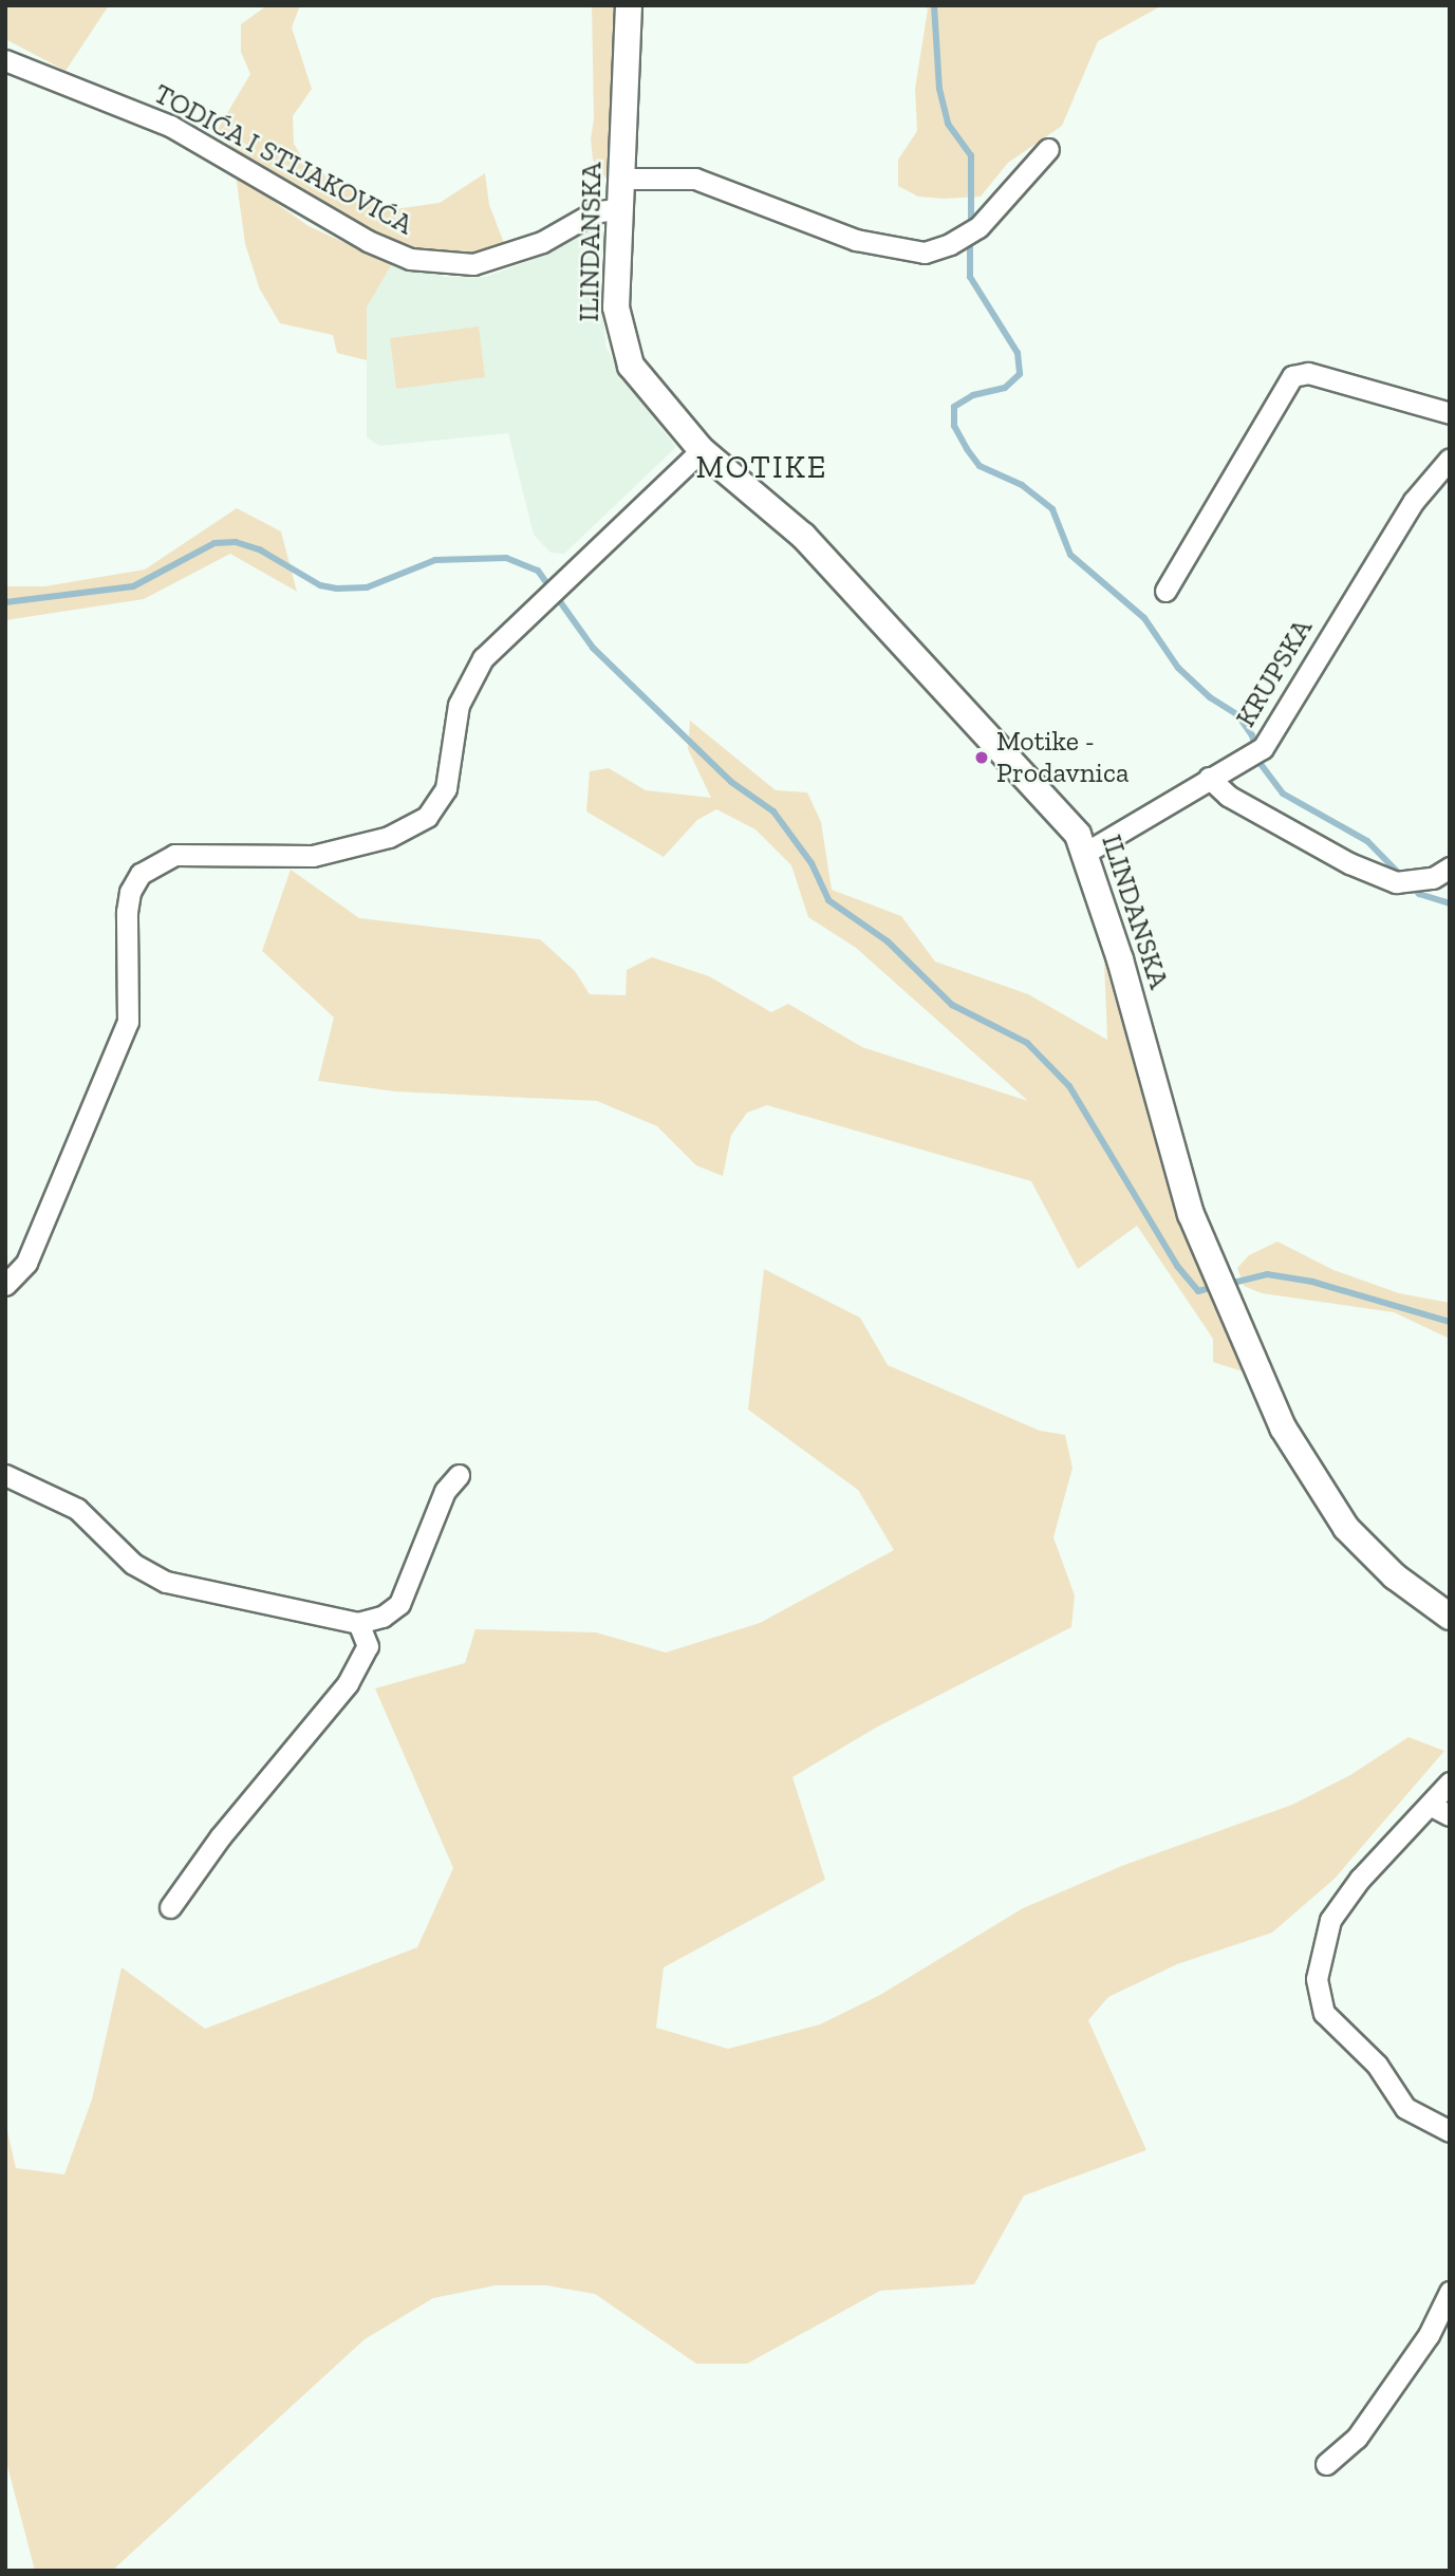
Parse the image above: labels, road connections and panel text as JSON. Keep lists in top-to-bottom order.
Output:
{
  "streets": {
    "street": ["TODIĆA I STIJAKOVIĆA", "ILINDANSKA", "KRUPSKA"]
  },
  "crossings": [
    ["TODIĆA I STIJAKOVIĆA", "ILINDANSKA"],
    ["ILINDANSKA", "KRUPSKA"]
  ],
  "districts": ["MOTIKE"],
  "places": ["Motike - Prodavnica"]
}
